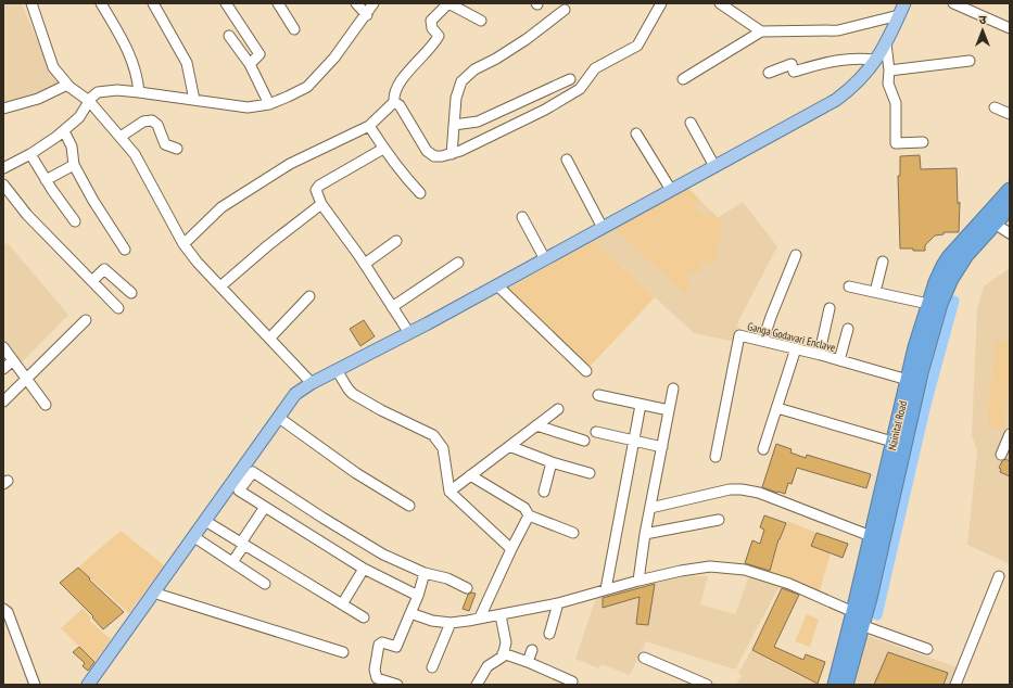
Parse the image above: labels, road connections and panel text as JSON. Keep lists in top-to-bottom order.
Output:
{
  "streets": {
    "highway": ["Nainital Road"],
    "street": ["Ganga Godavari Enclave"]
  },
  "crossings": [
    ["Ganga Godavari Enclave", "Nainital Road"]
  ],
  "north": "top"
}
